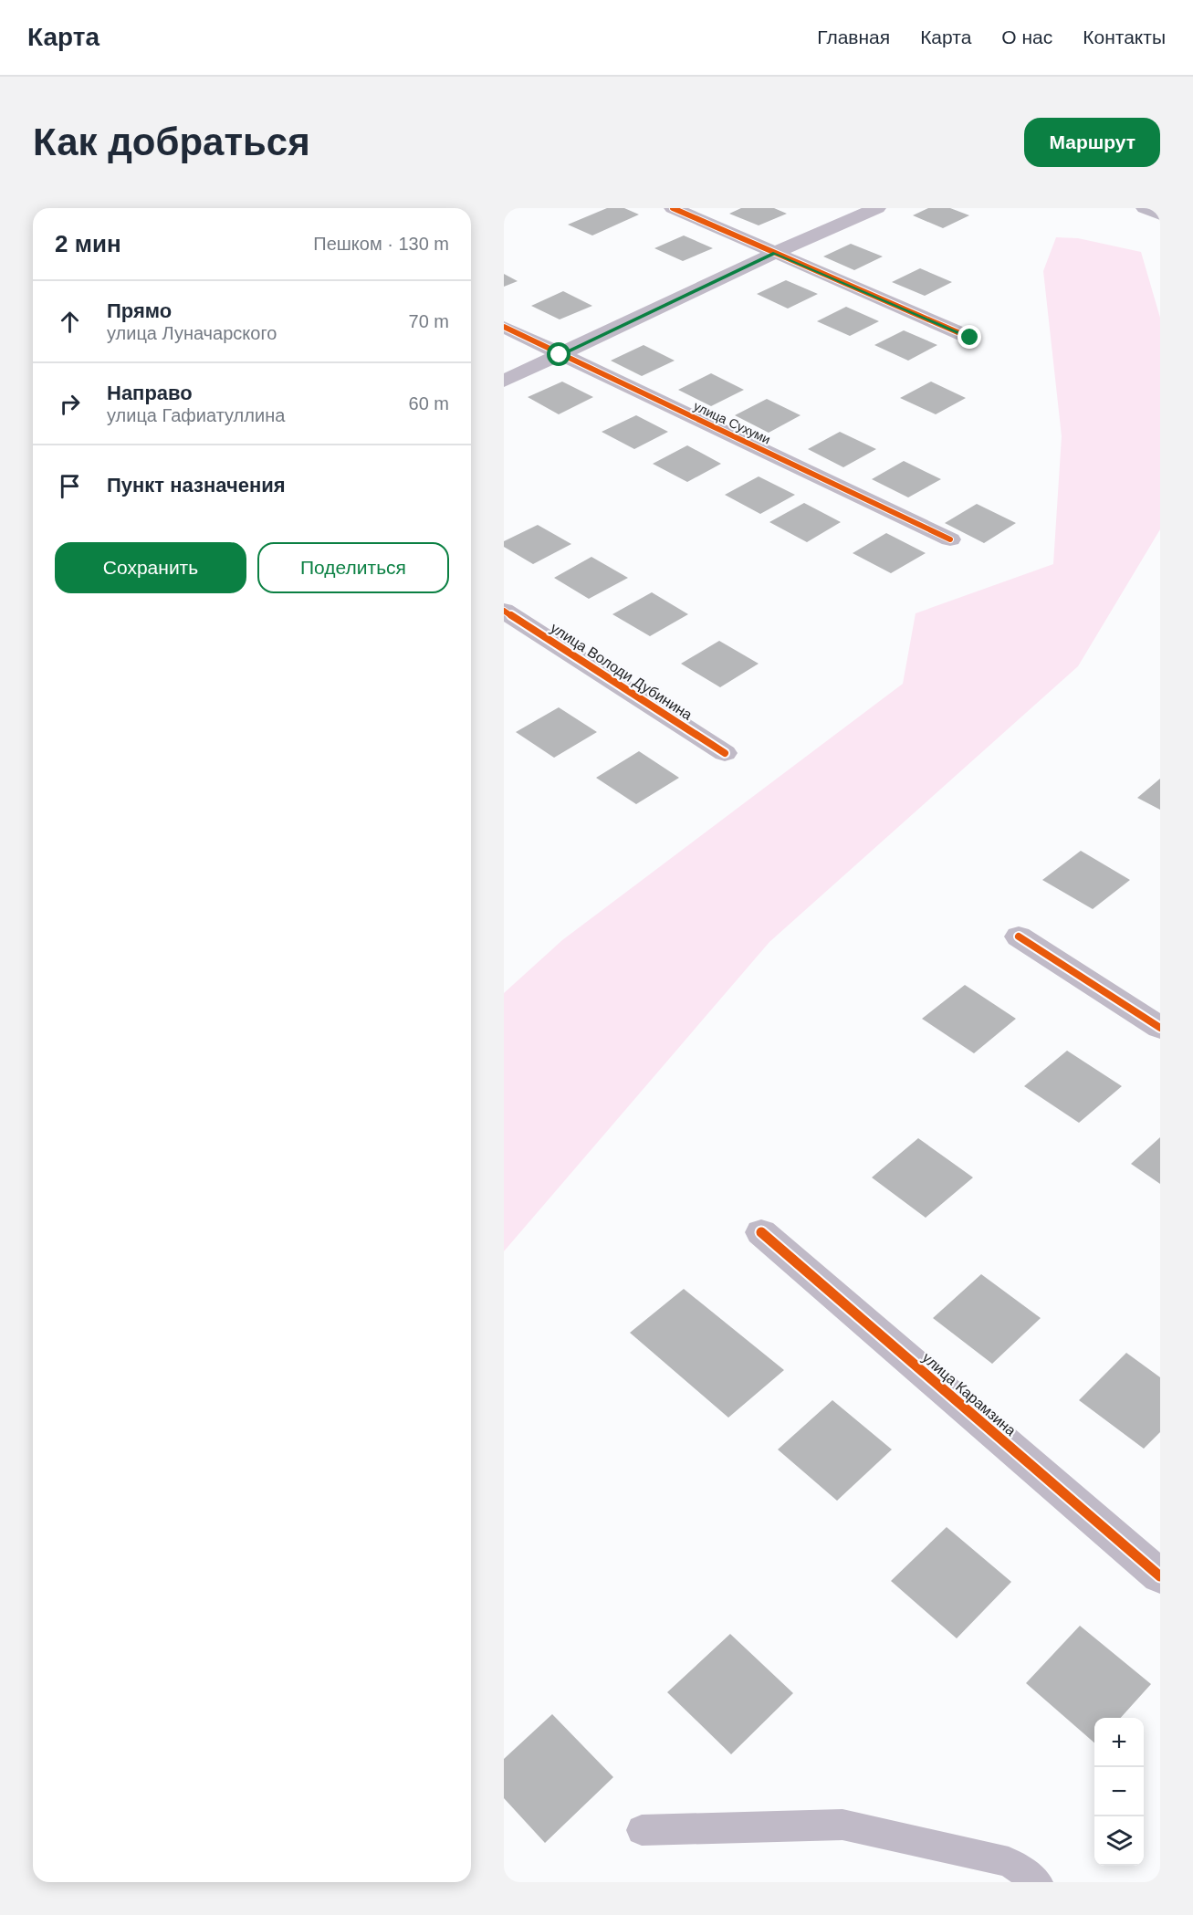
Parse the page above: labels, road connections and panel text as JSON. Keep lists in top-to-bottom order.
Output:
{
  "streets": {
    "street": ["улица Сухуми", "улица Володи Дубинина", "улица Карамзина"]
  },
  "page": {
    "header": "Карта",
    "nav": [
      "Главная",
      "Карта",
      "О нас",
      "Контакты"
    ],
    "buttons": [
      "Маршрут",
      ["Сохранить", "Поделиться"]
    ],
    "title": "Как добраться",
    "heading": ["2 мин", "Пешком · 130 m"],
    "list": [
      ["Прямо", "улица Луначарского", "70 m"],
      ["Направо", "улица Гафиатуллина", "60 m"],
      "Пункт назначения"
    ],
    "map_buttons": ["+", "−"]
  }
}
